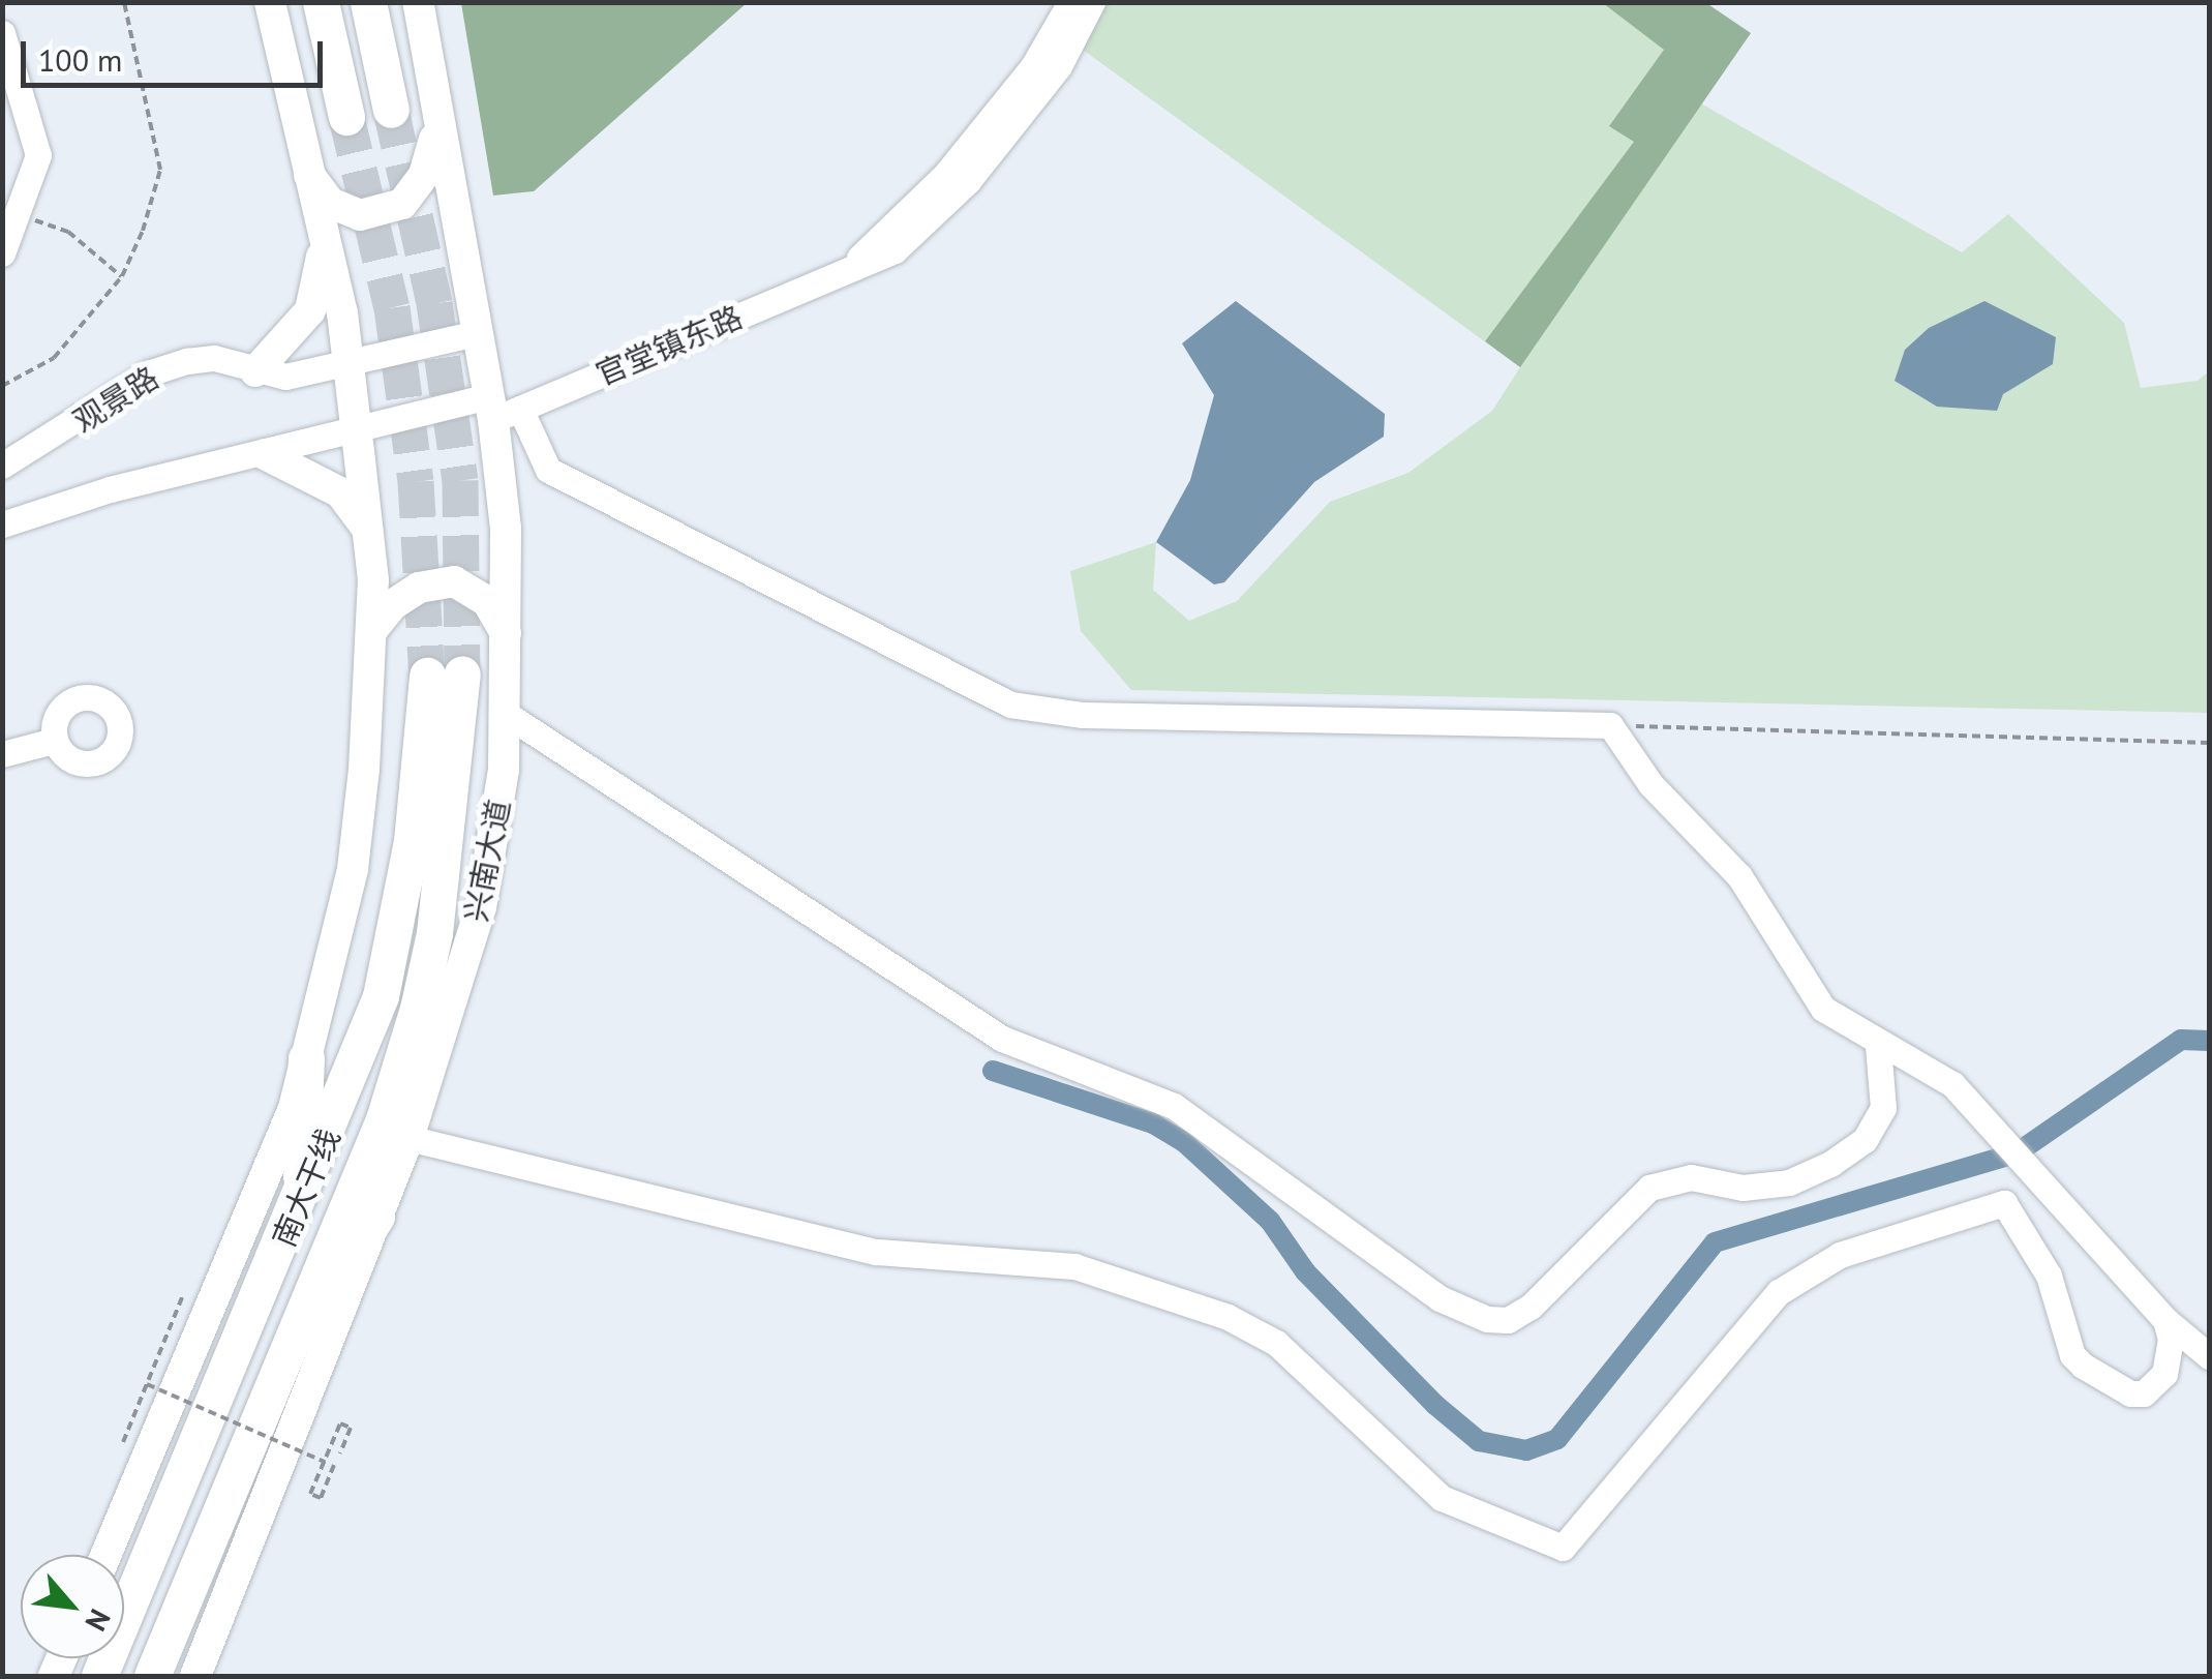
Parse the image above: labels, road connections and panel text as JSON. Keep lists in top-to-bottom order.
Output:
{
  "streets": {
    "highway": ["南大干线"],
    "main road": ["兴南大道"],
    "street": ["官堂镇东路", "观景路"]
  },
  "crossings": [
    ["官堂镇东路", "兴南大道"],
    ["观景路", "兴南大道"]
  ],
  "scale_bar": "100 m",
  "north": "bottom right"
}
